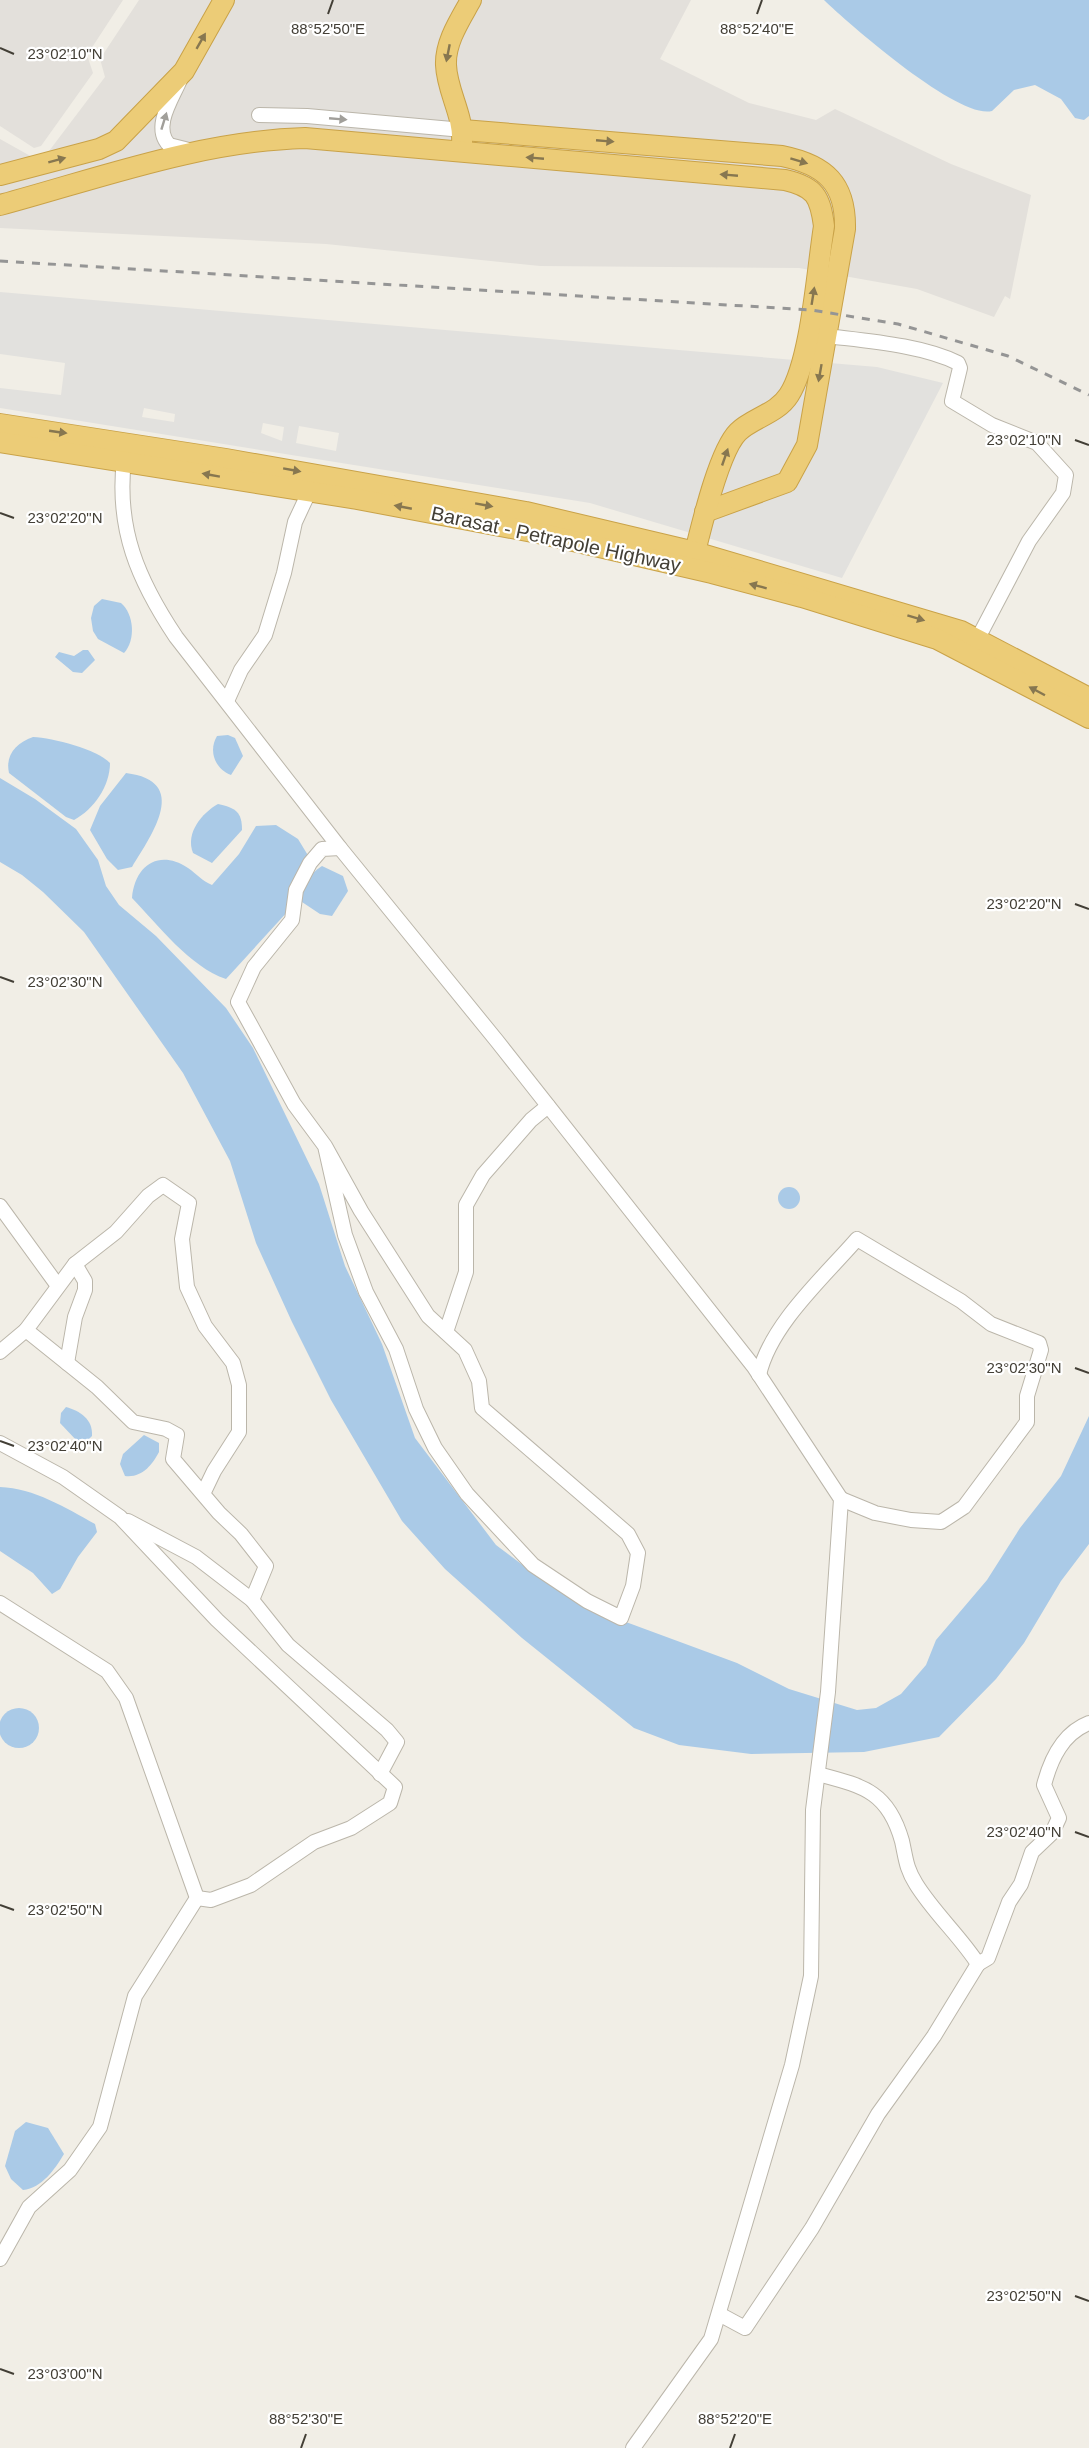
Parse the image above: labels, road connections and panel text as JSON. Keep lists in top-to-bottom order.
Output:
{
  "streets": {
    "highway": ["Barasat - Petrapole Highway"]
  },
  "coordinates": [
    "88°52'50\"E",
    "88°52'40\"E",
    "23°02'10\"N",
    "23°02'20\"N",
    "23°02'30\"N",
    "23°02'40\"N",
    "23°02'50\"N",
    "23°03'00\"N",
    "88°52'30\"E",
    "88°52'20\"E"
  ]
}
